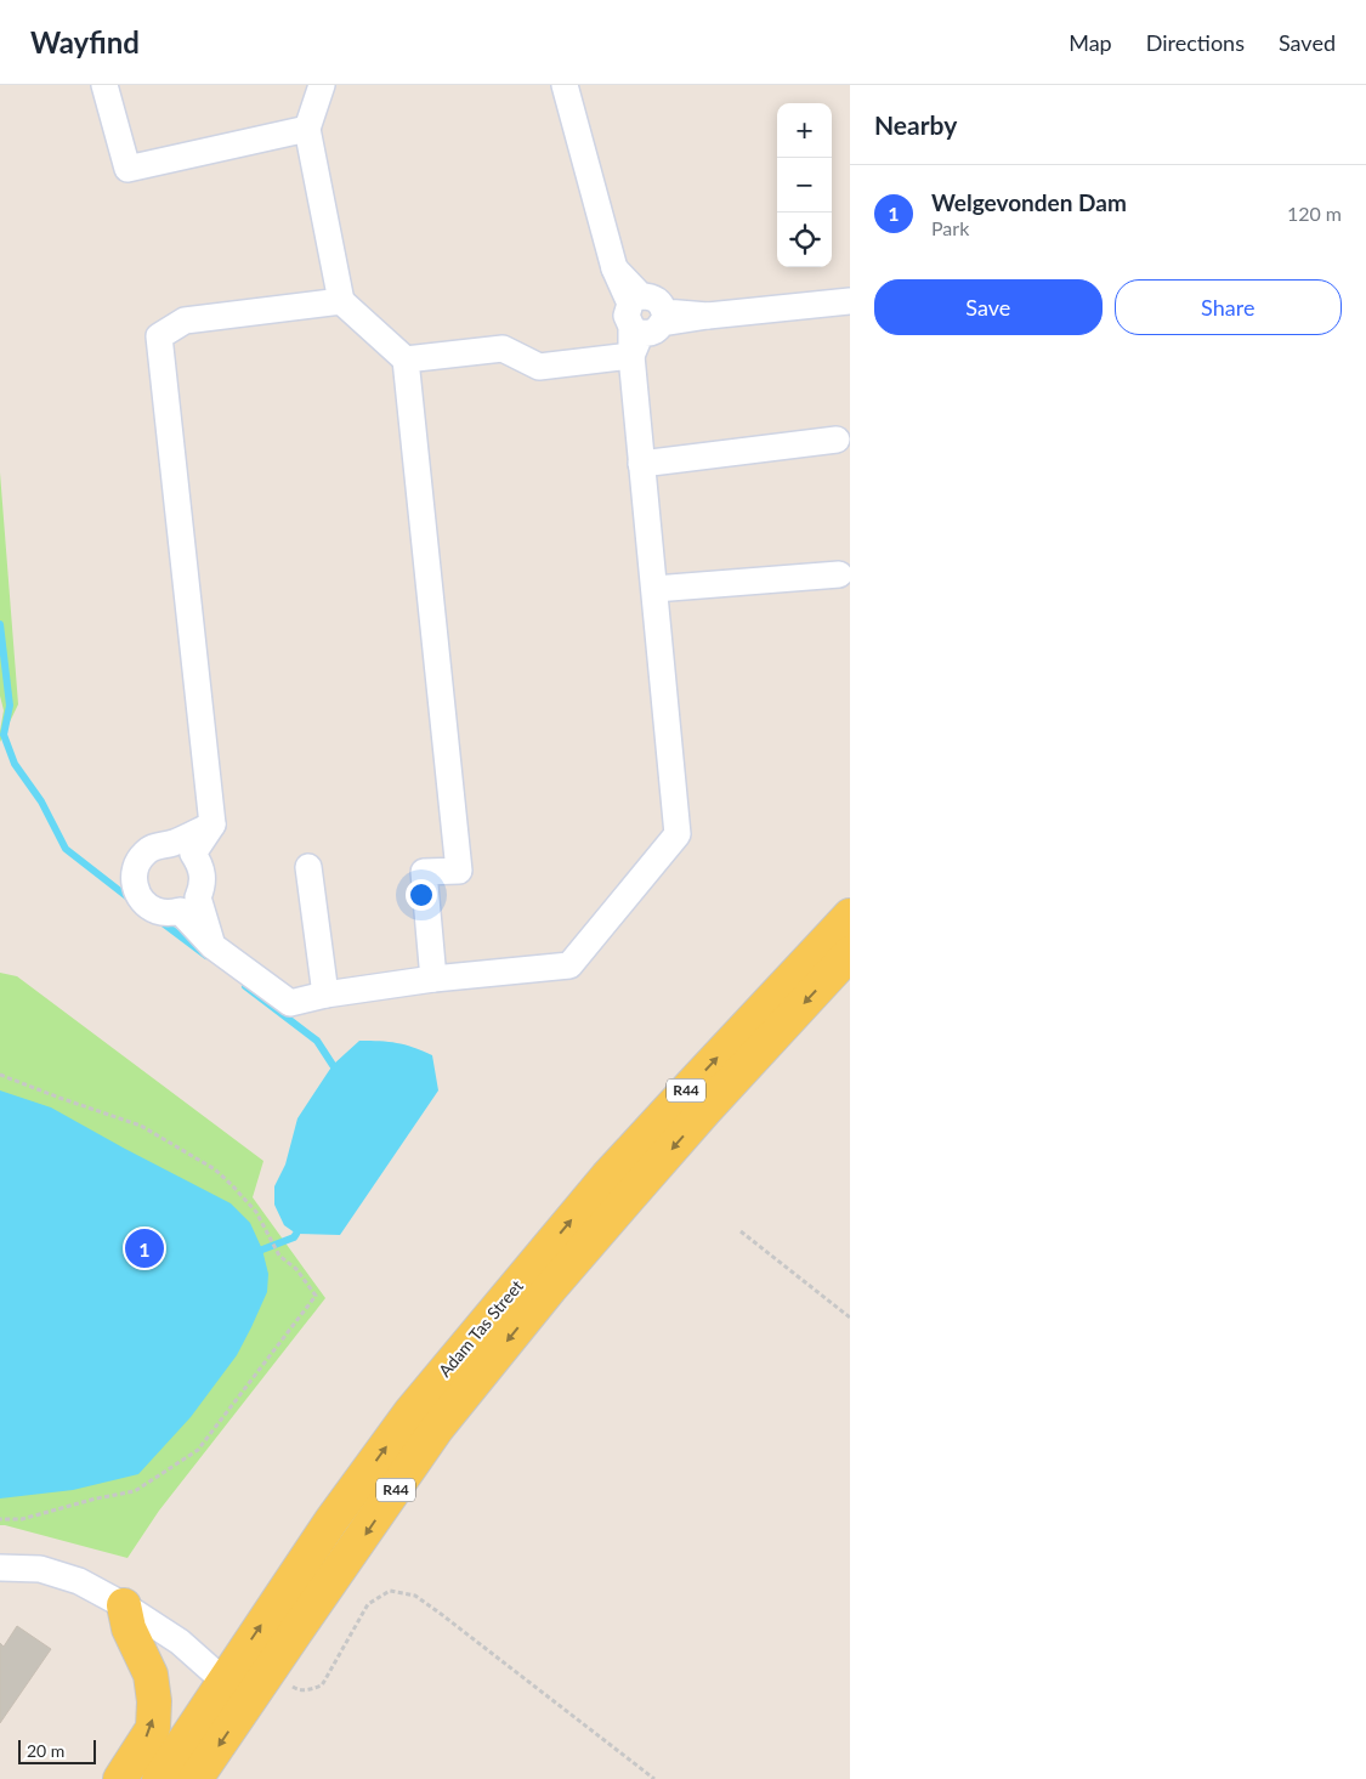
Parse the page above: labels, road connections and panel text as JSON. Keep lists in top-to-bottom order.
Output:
{
  "streets": {
    "main road": ["R44", "Adam Tas Street"]
  },
  "scale_bar": "20 m",
  "page": {
    "header": "Wayfind",
    "nav": ["Map", "Directions", "Saved"],
    "heading": "Nearby",
    "map_buttons": ["+", "−"],
    "list": [
      {
        "mark": "1",
        "name": "Welgevonden Dam",
        "note": "Park",
        "value": "120 m"
      }
    ],
    "buttons": ["Save", "Share"],
    "pins": "1",
    "scale": "20 m"
  }
}
